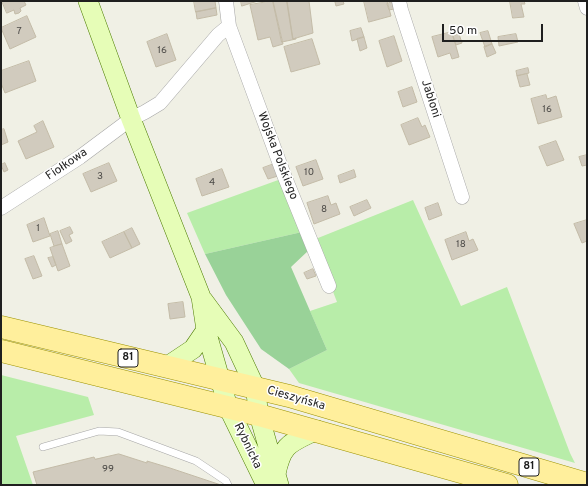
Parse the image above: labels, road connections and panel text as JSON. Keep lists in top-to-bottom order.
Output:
{
  "streets": {
    "main road": ["81", "Cieszyńska"],
    "street": [
      "Jabłoni",
      "Wojska Polskiego",
      "Fiołkowa",
      "Rybnicka"
    ]
  },
  "crossings": [
    ["Cieszyńska", "Rybnicka"]
  ],
  "house_numbers": [
    "7",
    "16",
    "16",
    "10",
    "3",
    "4",
    "8",
    "1",
    "18",
    "99"
  ],
  "scale_bar": "50 m"
}
